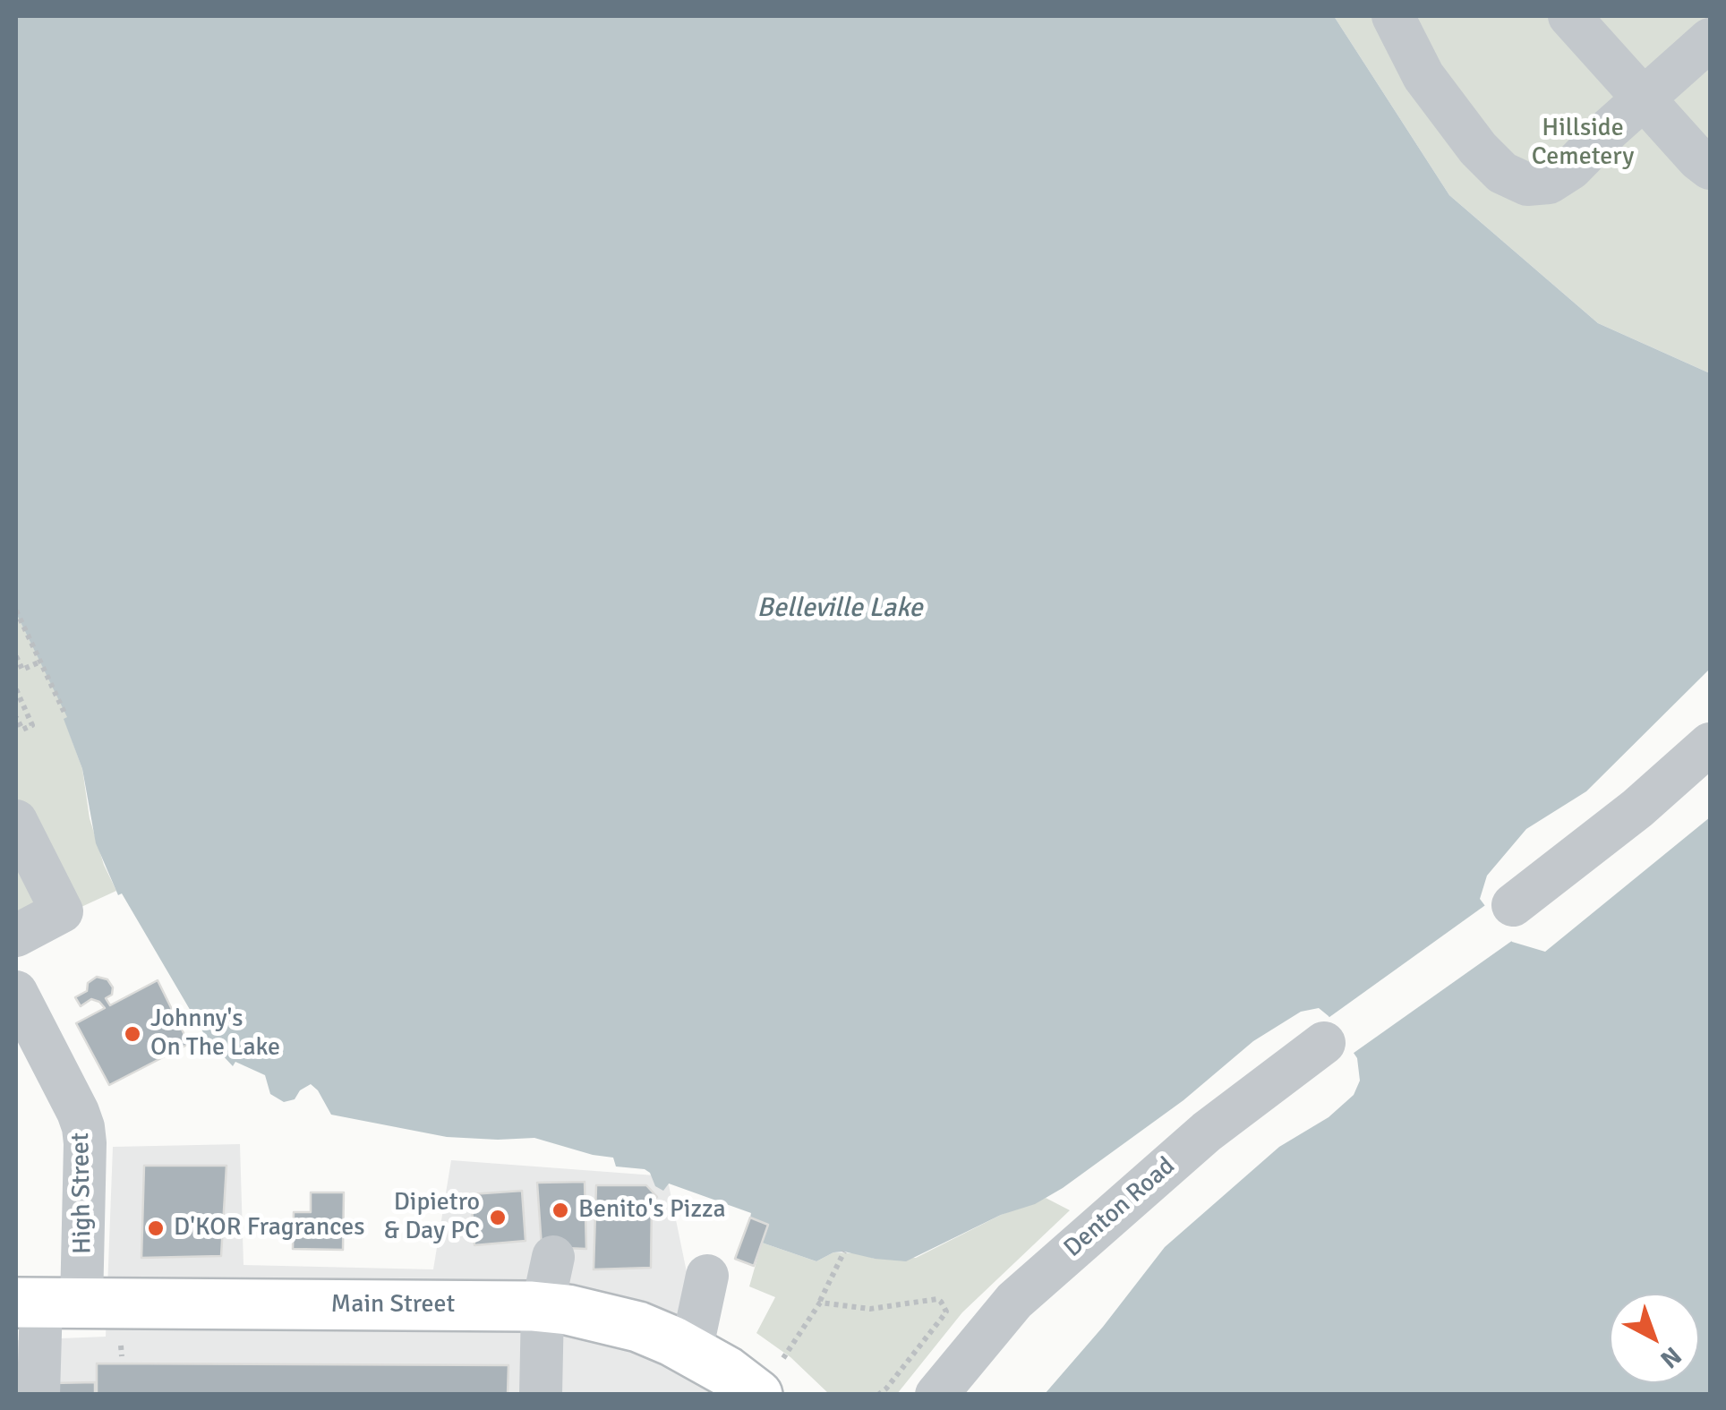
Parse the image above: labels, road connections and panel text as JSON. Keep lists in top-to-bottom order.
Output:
{
  "streets": {
    "main road": ["Main Street"],
    "street": ["High Street", "Denton Road"]
  },
  "crossings": [
    ["High Street", "Main Street"]
  ],
  "water": ["Belleville Lake"],
  "parks": ["Hillside Cemetery"],
  "places": [
    "Johnny's On The Lake",
    "Benito's Pizza",
    "Dipietro & Day PC",
    "D'KOR Fragrances"
  ],
  "north": "bottom right"
}
